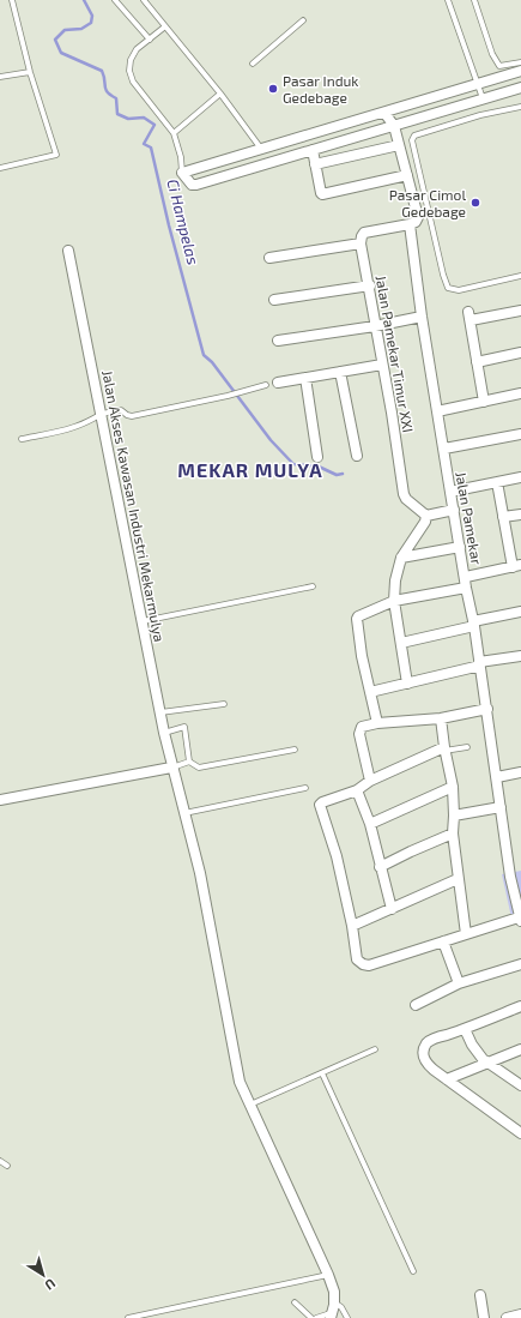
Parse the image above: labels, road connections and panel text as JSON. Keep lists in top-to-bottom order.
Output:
{
  "streets": {
    "street": ["Jalan Pamekar Timur XXI", "Jalan Akses Kawasan Industri Mekarmulya", "Jalan Pamekar"]
  },
  "districts": ["MEKAR MULYA"],
  "water": ["Ci Hampelas"],
  "places": ["Pasar Induk Gedebage", "Pasar Cimol Gedebage"],
  "north": "bottom right"
}
